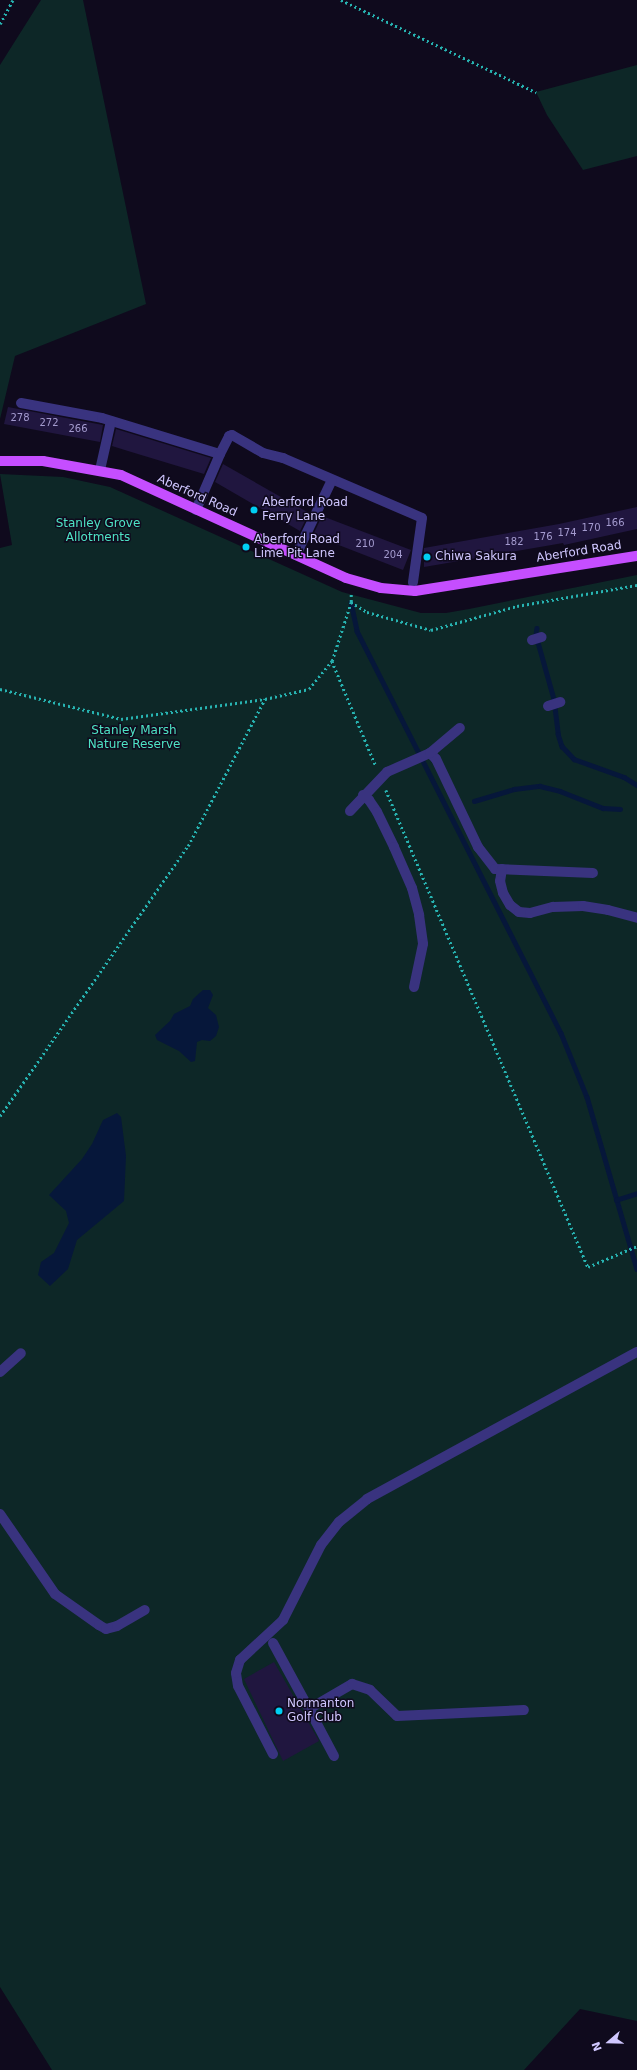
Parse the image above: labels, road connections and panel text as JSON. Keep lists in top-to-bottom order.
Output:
{
  "streets": {
    "main road": ["Aberford Road"]
  },
  "parks": ["Stanley Grove Allotments", "Stanley Marsh Nature Reserve"],
  "places": [
    "Aberford Road Ferry Lane",
    "Aberford Road Lime Pit Lane",
    "Chiwa Sakura",
    "Normanton Golf Club"
  ],
  "house_numbers": [
    "278",
    "272",
    "266",
    "166",
    "170",
    "174",
    "176",
    "182",
    "210",
    "204"
  ],
  "north": "left"
}
